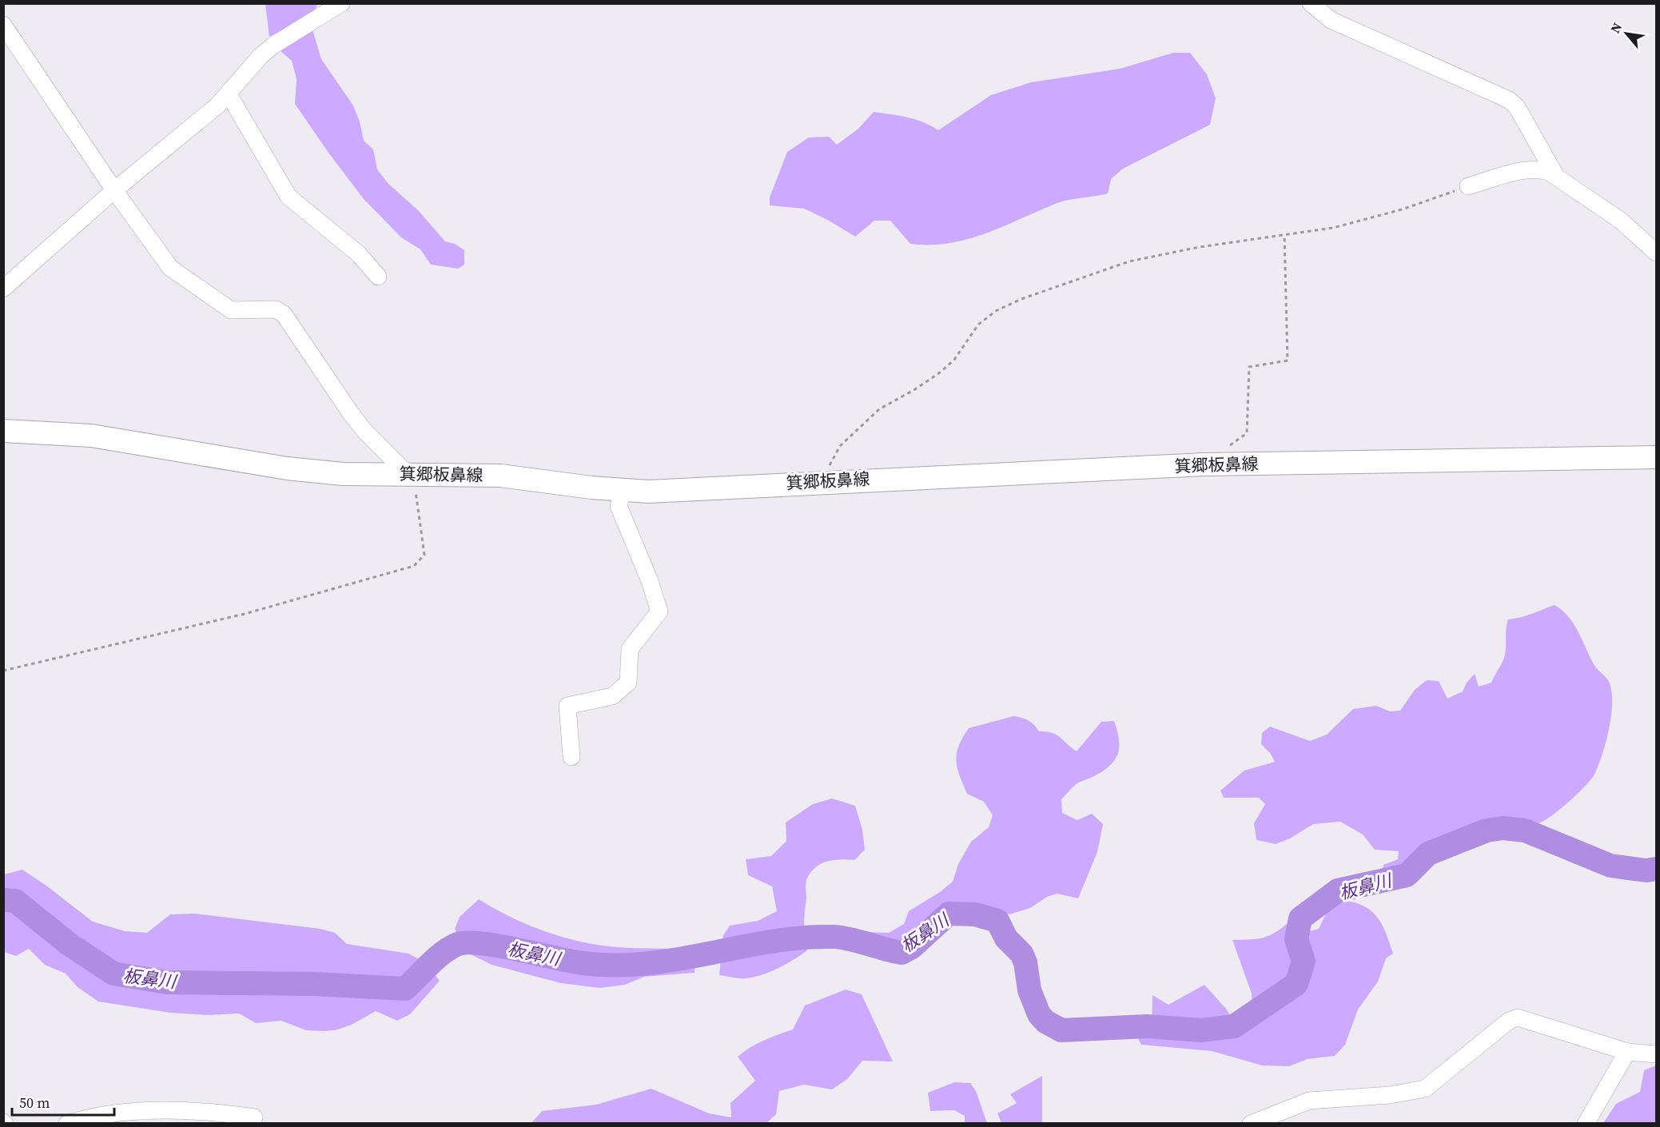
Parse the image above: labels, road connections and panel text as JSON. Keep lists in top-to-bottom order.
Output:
{
  "streets": {
    "main road": ["箕郷板鼻線"]
  },
  "water": ["板鼻川"],
  "scale_bar": "50 m",
  "north": "top left"
}
